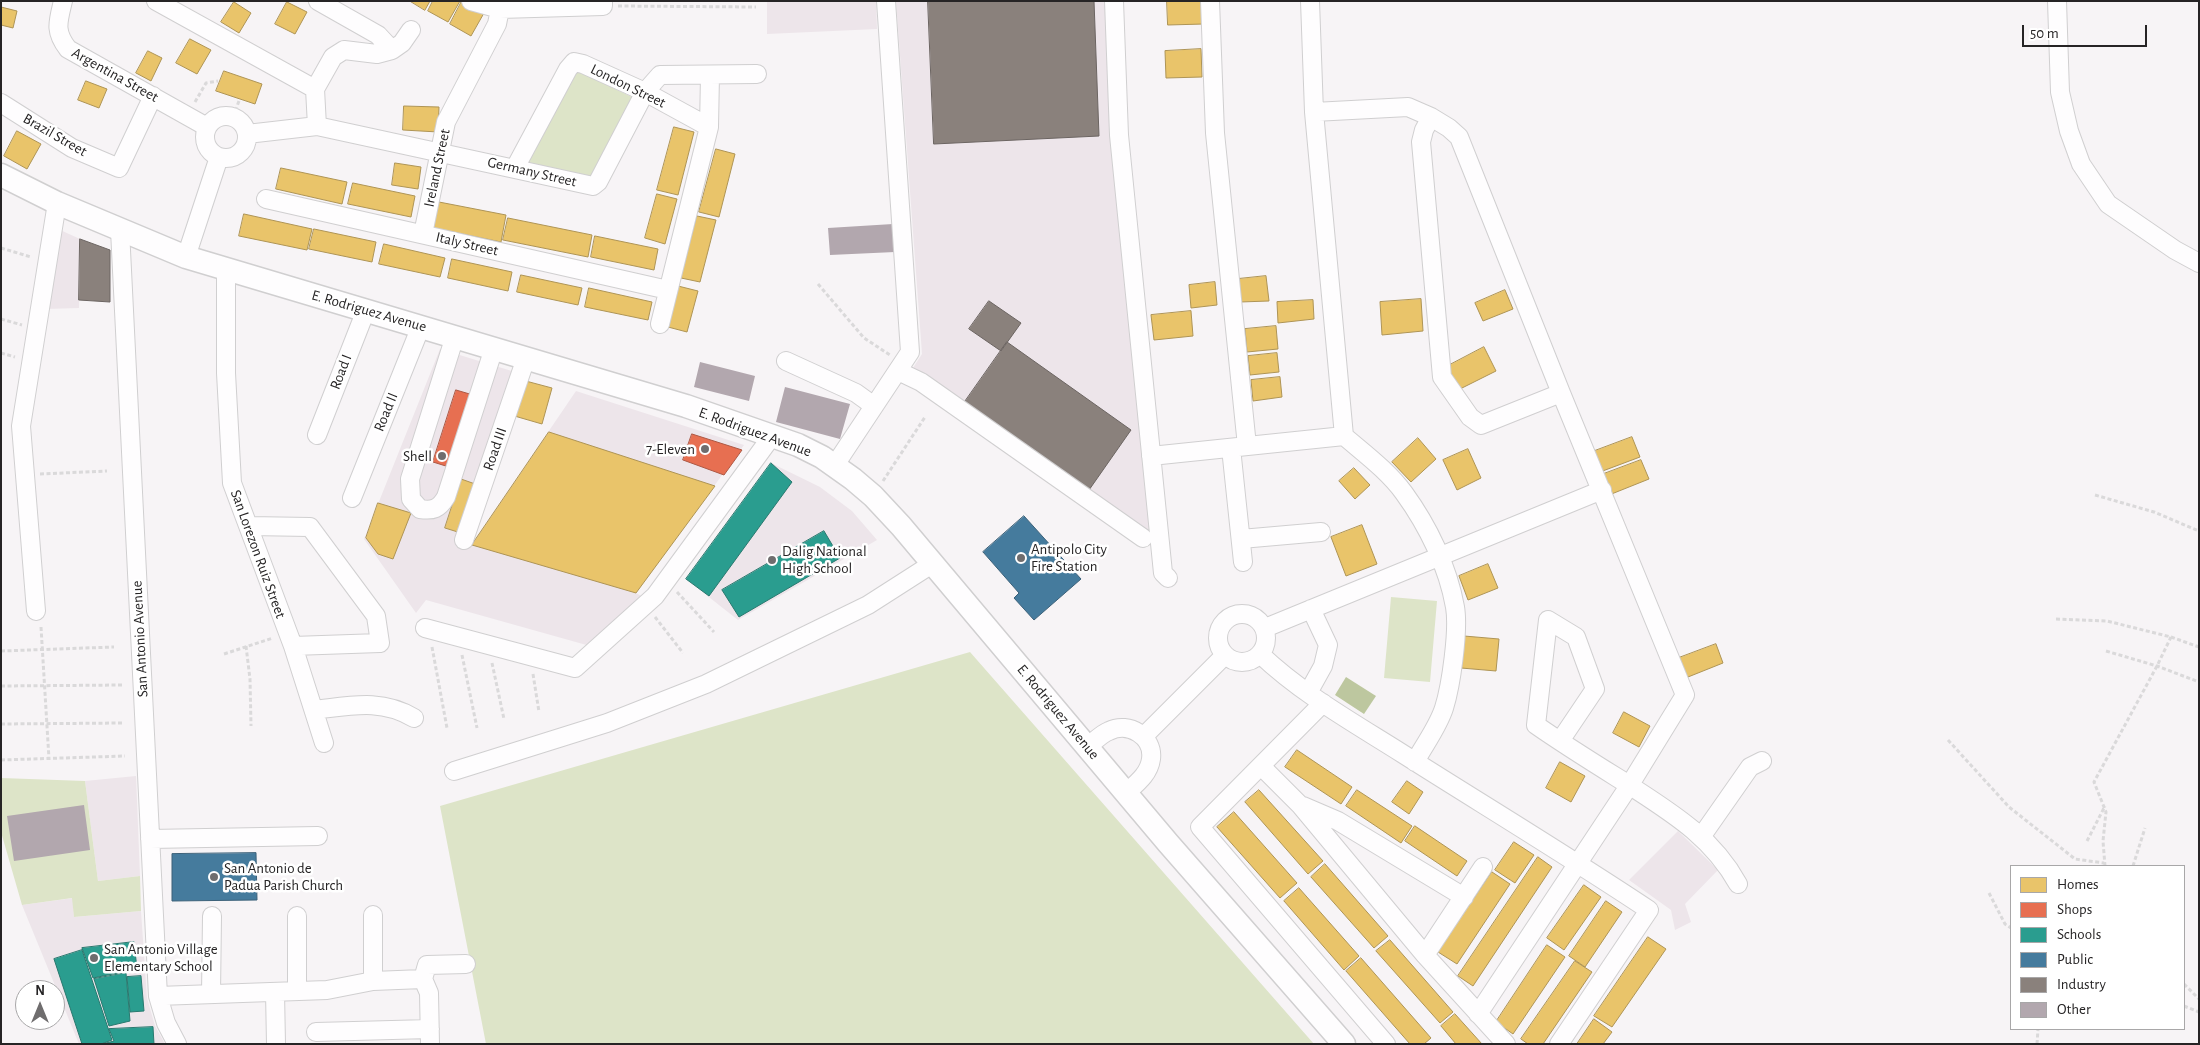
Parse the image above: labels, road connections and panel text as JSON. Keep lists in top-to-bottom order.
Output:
{
  "streets": {
    "main road": ["E. Rodriguez Avenue"],
    "street": [
      "Argentina Street",
      "London Street",
      "Brazil Street",
      "Ireland Street",
      "Germany Street",
      "Italy Street",
      "Road I",
      "Road II",
      "Road III",
      "San Lorezon Ruiz Street",
      "San Antonio Avenue"
    ]
  },
  "crossings": [
    ["Argentina Street", "Brazil Street"],
    ["Argentina Street", "Germany Street"],
    ["London Street", "Germany Street"],
    ["Ireland Street", "Germany Street"],
    ["Ireland Street", "Italy Street"],
    ["E. Rodriguez Avenue", "Road I"],
    ["E. Rodriguez Avenue", "Road II"],
    ["E. Rodriguez Avenue", "Road III"],
    ["E. Rodriguez Avenue", "San Lorezon Ruiz Street"],
    ["E. Rodriguez Avenue", "San Antonio Avenue"]
  ],
  "places": [
    "7-Eleven",
    "Shell",
    "Antipolo City Fire Station",
    "Dalig National High School",
    "San Antonio de Padua Parish Church",
    "San Antonio Village Elementary School"
  ],
  "legend": [
    "Homes",
    "Shops",
    "Schools",
    "Public",
    "Industry",
    "Other"
  ],
  "scale_bar": "50 m",
  "north": "top"
}
